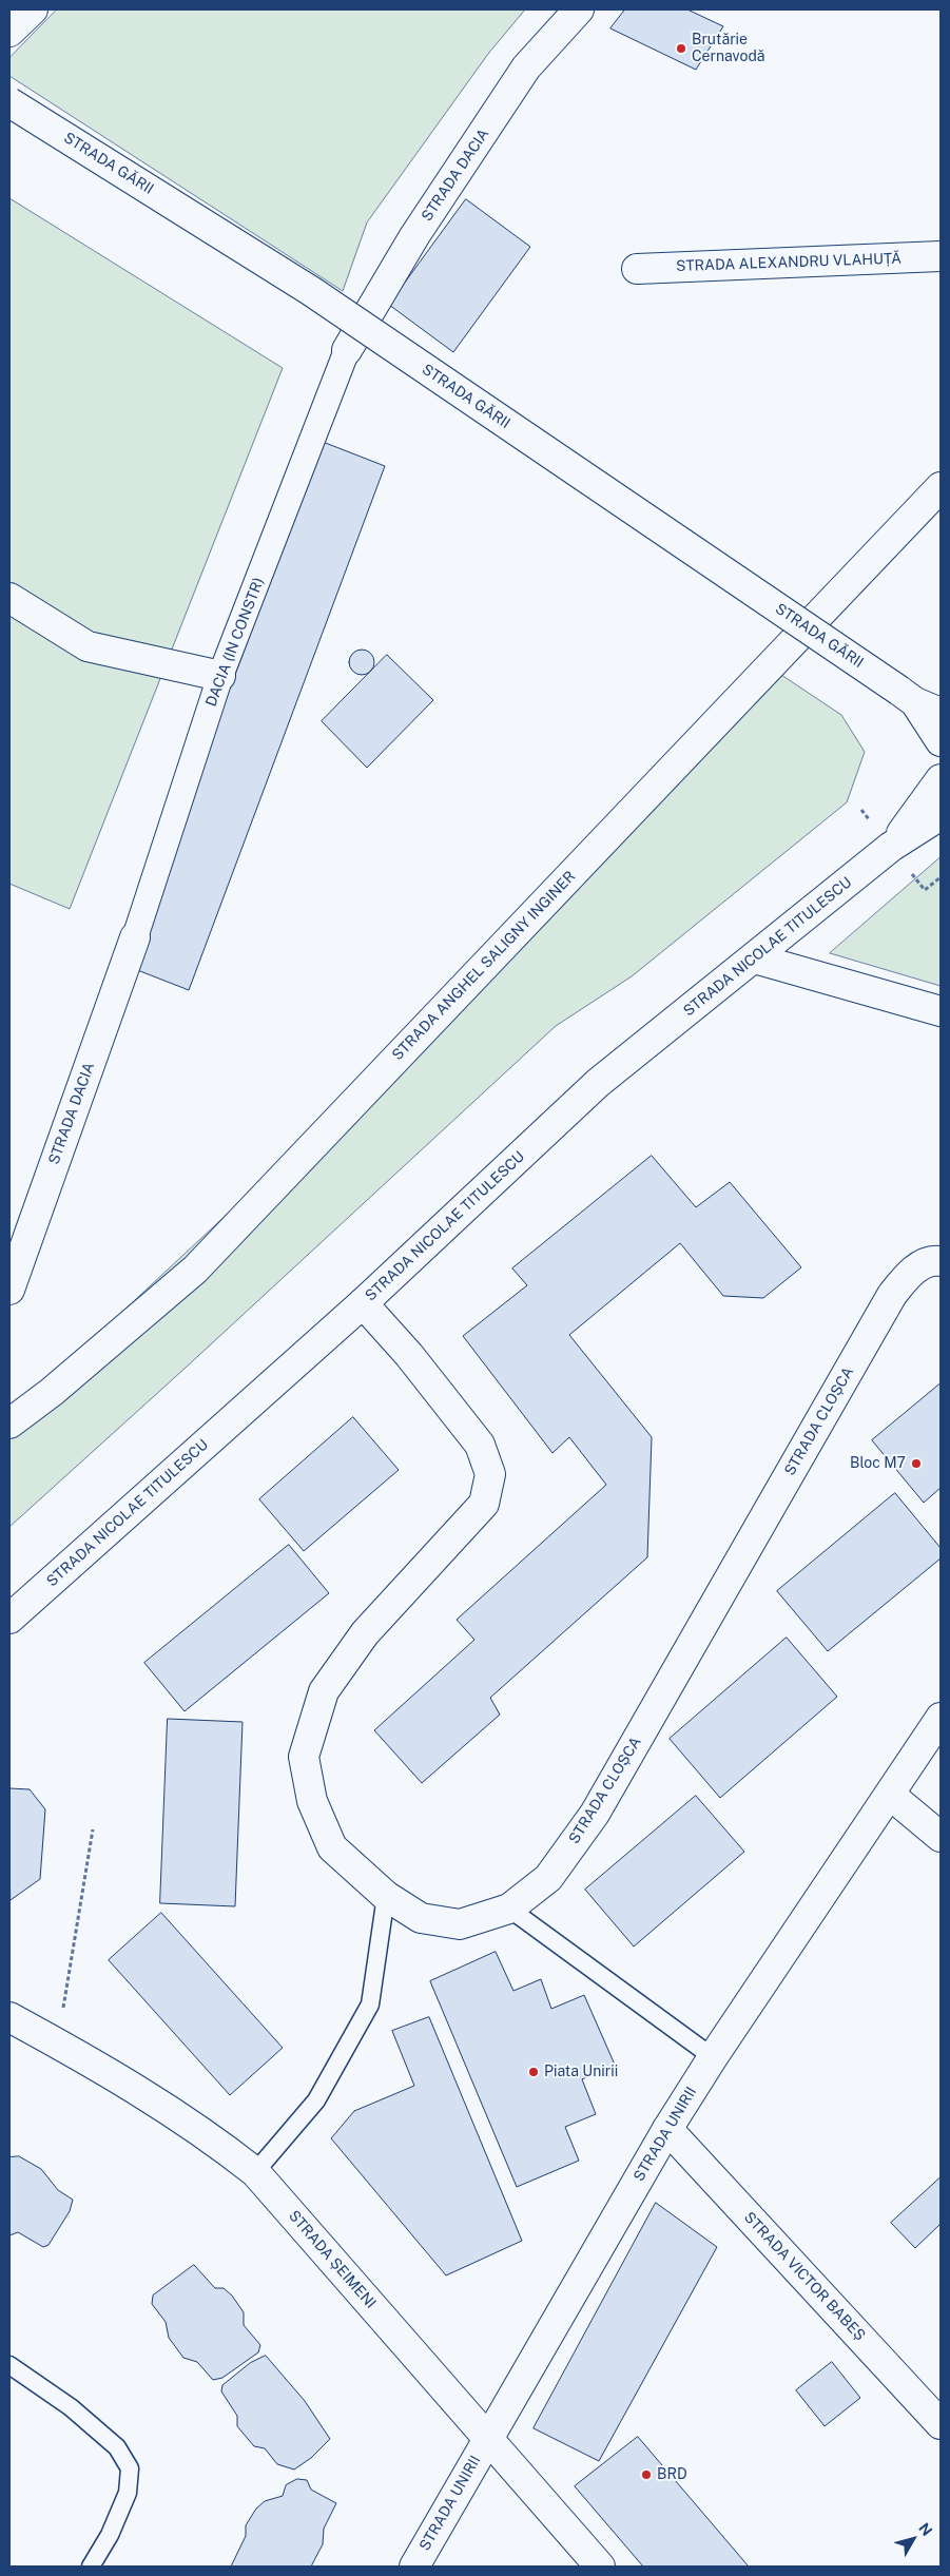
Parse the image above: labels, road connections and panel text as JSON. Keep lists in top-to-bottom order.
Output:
{
  "streets": {
    "street": [
      "STRADA GĂRII",
      "STRADA DACIA",
      "STRADA ALEXANDRU VLAHUȚĂ",
      "DACIA (IN CONSTR)",
      "STRADA NICOLAE TITULESCU",
      "STRADA ANGHEL SALIGNY INGINER",
      "STRADA CLOȘCA",
      "STRADA UNIRII",
      "STRADA ȘEIMENI",
      "STRADA VICTOR BABEȘ"
    ]
  },
  "crossings": [
    ["STRADA DACIA", "DACIA (IN CONSTR)"],
    ["STRADA NICOLAE TITULESCU", "STRADA CLOȘCA"],
    ["STRADA UNIRII", "STRADA ȘEIMENI"],
    ["STRADA UNIRII", "STRADA VICTOR BABEȘ"]
  ],
  "places": [
    "Brutărie Cernavodă",
    "Bloc M7",
    "Piata Unirii",
    "BRD"
  ],
  "north": "top right"
}
